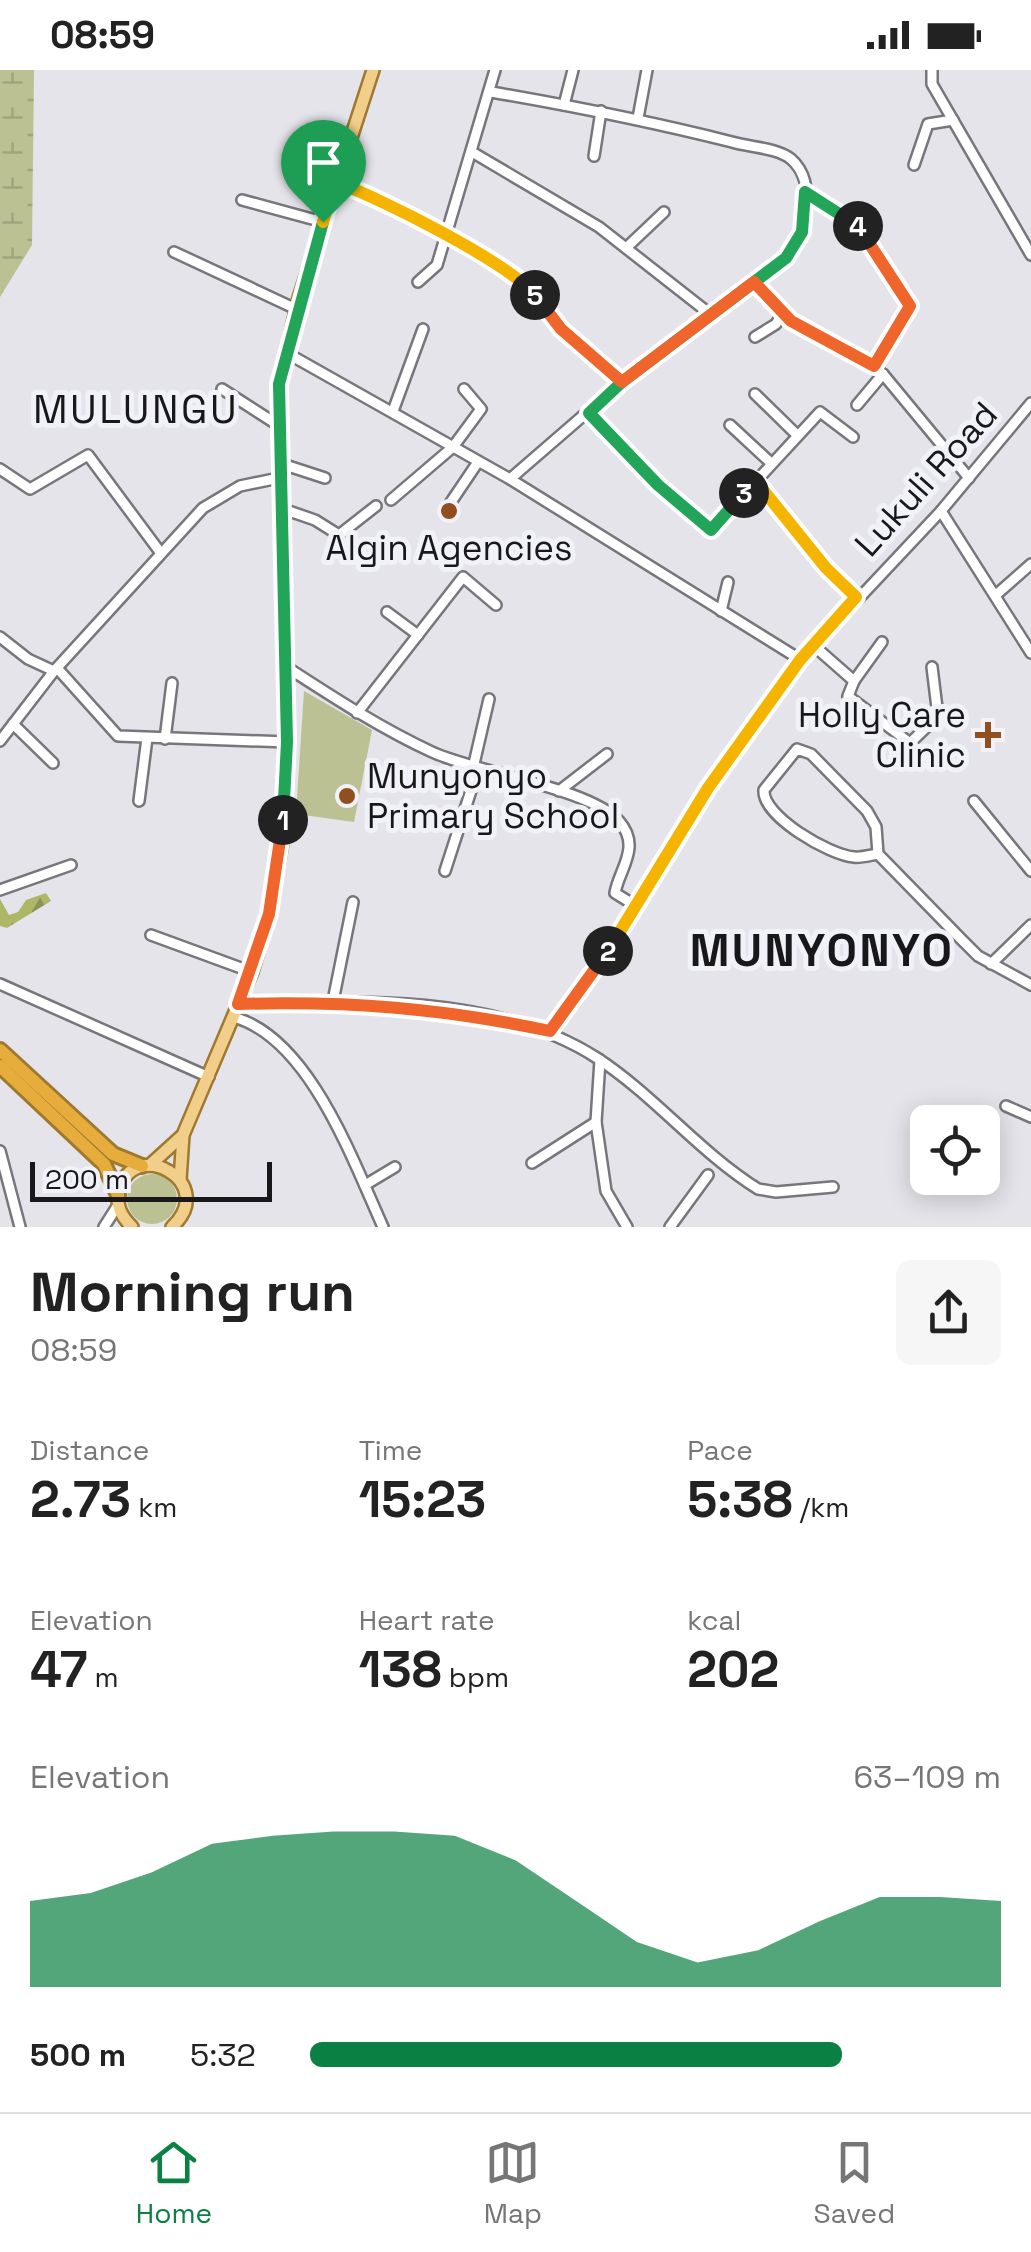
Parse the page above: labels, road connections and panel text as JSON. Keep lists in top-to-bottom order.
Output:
{
  "streets": {
    "street": ["Lukuli Road"]
  },
  "districts": ["MULUNGU", "MUNYONYO"],
  "places": {
    "other": ["Algin Agencies", "Munyonyo Primary School"],
    "health": ["Holly Care Clinic"]
  },
  "scale_bar": "200 m",
  "page": {
    "status": "08:59",
    "pins": [
      "4",
      "5",
      "3",
      "1",
      "2"
    ],
    "scale": "200 m",
    "heading": ["Morning run", "08:59"],
    "stats": [
      ["Distance", "2.73 km"],
      ["Time", "15:23"],
      ["Pace", "5:38 /km"],
      ["Elevation", "47 m"],
      ["Heart rate", "138 bpm"],
      ["kcal", "202"]
    ],
    "chart": ["Elevation", "63–109 m"],
    "list": [
      {
        "name": "500 m",
        "note": "5:32"
      }
    ],
    "tabs": ["Home", "Map", "Saved"]
  }
}
